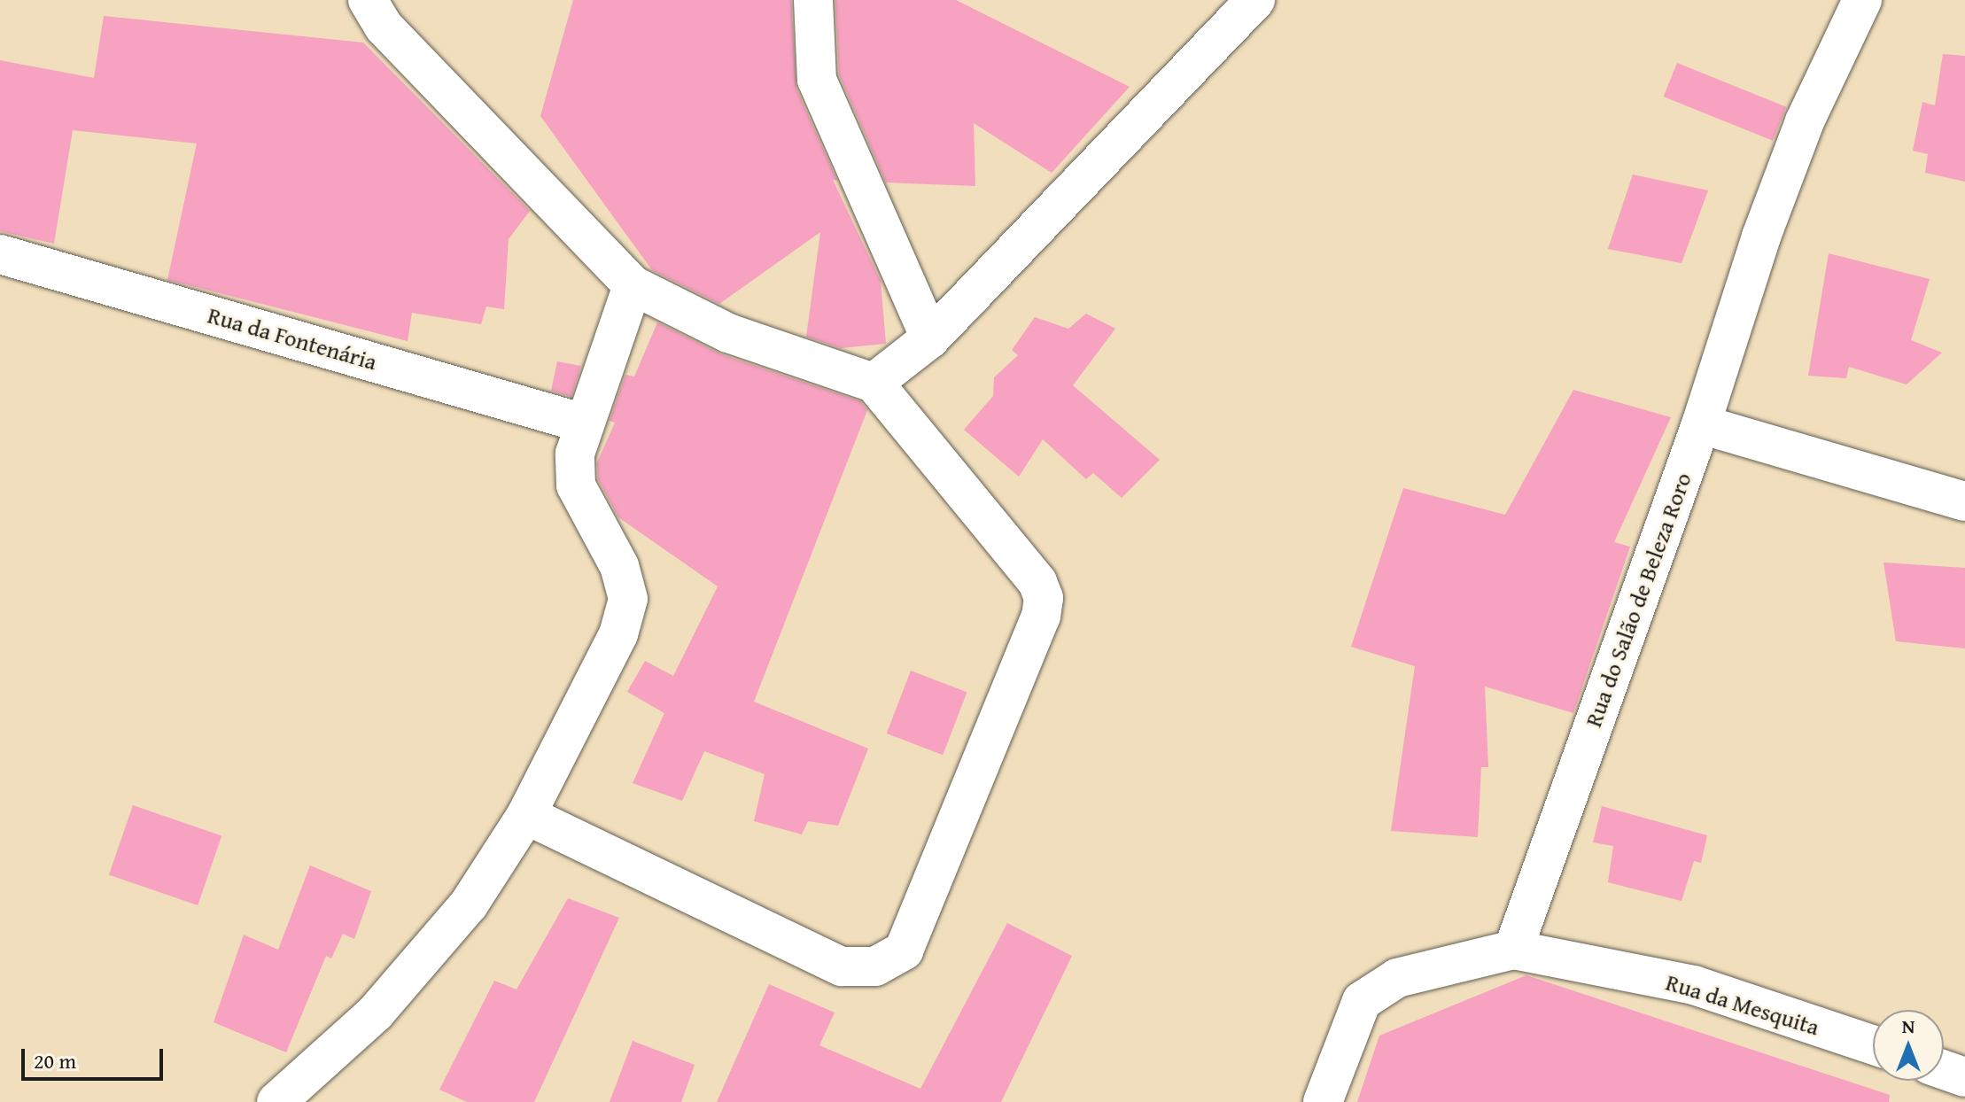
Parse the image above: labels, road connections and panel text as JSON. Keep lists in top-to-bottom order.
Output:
{
  "streets": {
    "street": ["Rua da Fontenária", "Rua do Salão de Beleza Roro", "Rua da Mesquita"]
  },
  "crossings": [
    ["Rua do Salão de Beleza Roro", "Rua da Mesquita"]
  ],
  "scale_bar": "20 m",
  "north": "top"
}
